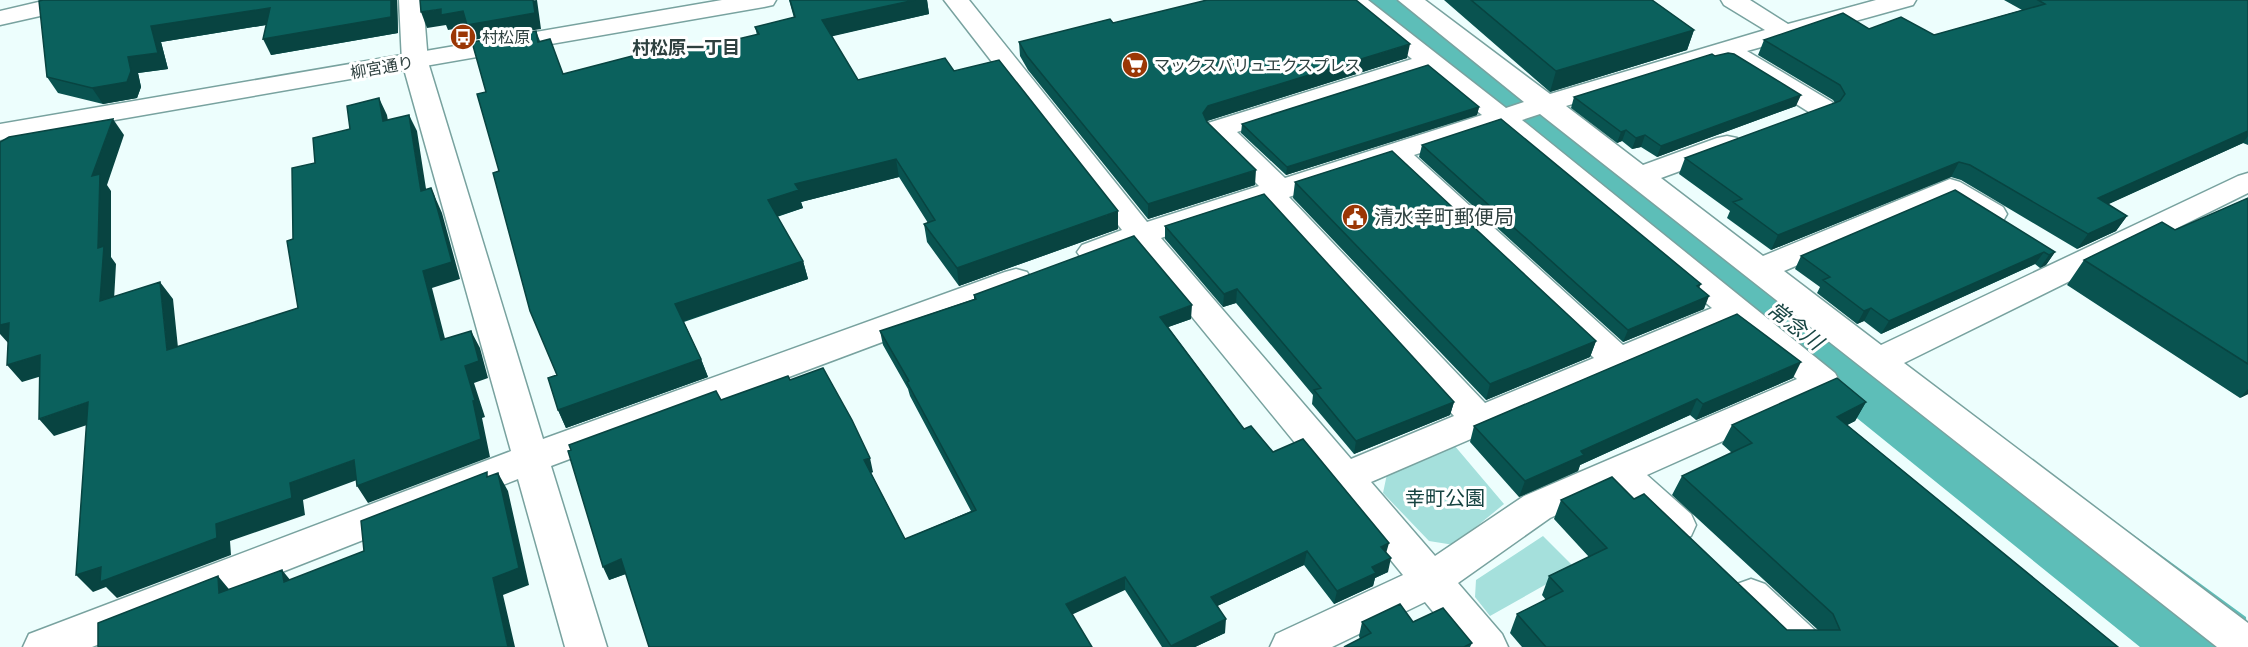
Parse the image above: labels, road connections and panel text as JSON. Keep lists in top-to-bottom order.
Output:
{
  "streets": {
    "street": ["柳宮通り"]
  },
  "districts": ["村松原一丁目"],
  "water": ["常念川"],
  "parks": ["幸町公園"],
  "places": {
    "bus stop": ["村松原"],
    "supermarket": ["マックスバリュエクスプレス"],
    "public building": ["清水幸町郵便局"]
  }
}
